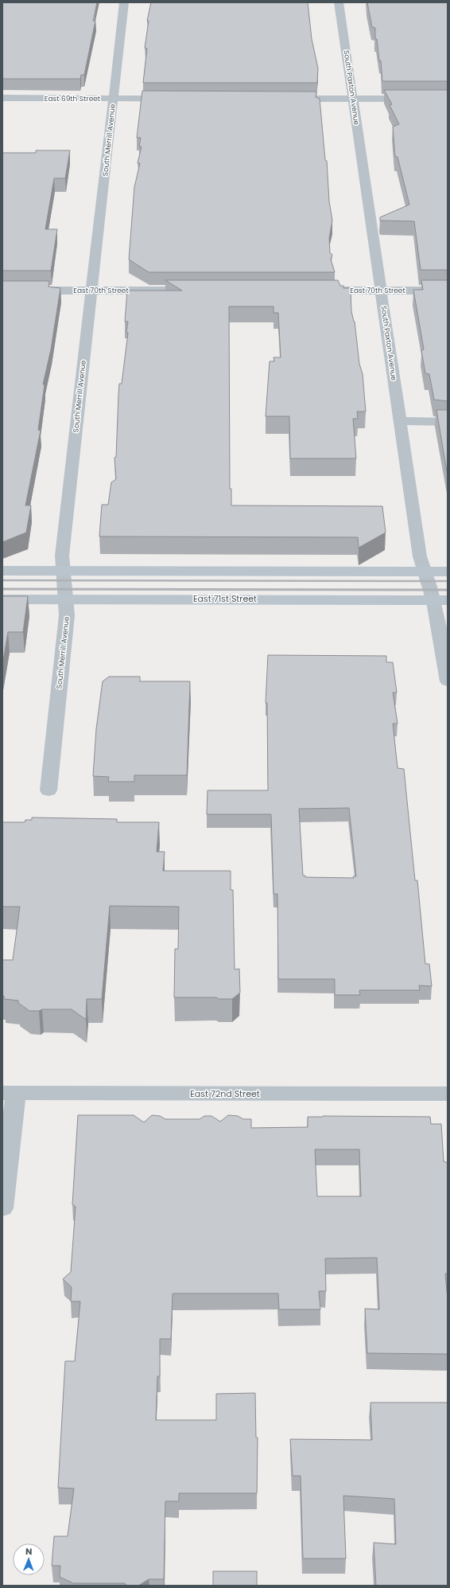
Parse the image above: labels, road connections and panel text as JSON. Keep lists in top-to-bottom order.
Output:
{
  "streets": {
    "main road": ["East 71st Street"],
    "street": [
      "South Paxton Avenue",
      "East 69th Street",
      "South Merrill Avenue",
      "East 70th Street",
      "East 72nd Street"
    ]
  },
  "crossings": [
    ["South Paxton Avenue", "East 70th Street"],
    ["South Paxton Avenue", "East 71st Street"],
    ["East 69th Street", "South Merrill Avenue"],
    ["South Merrill Avenue", "East 70th Street"],
    ["South Merrill Avenue", "East 71st Street"]
  ],
  "north": "top"
}
